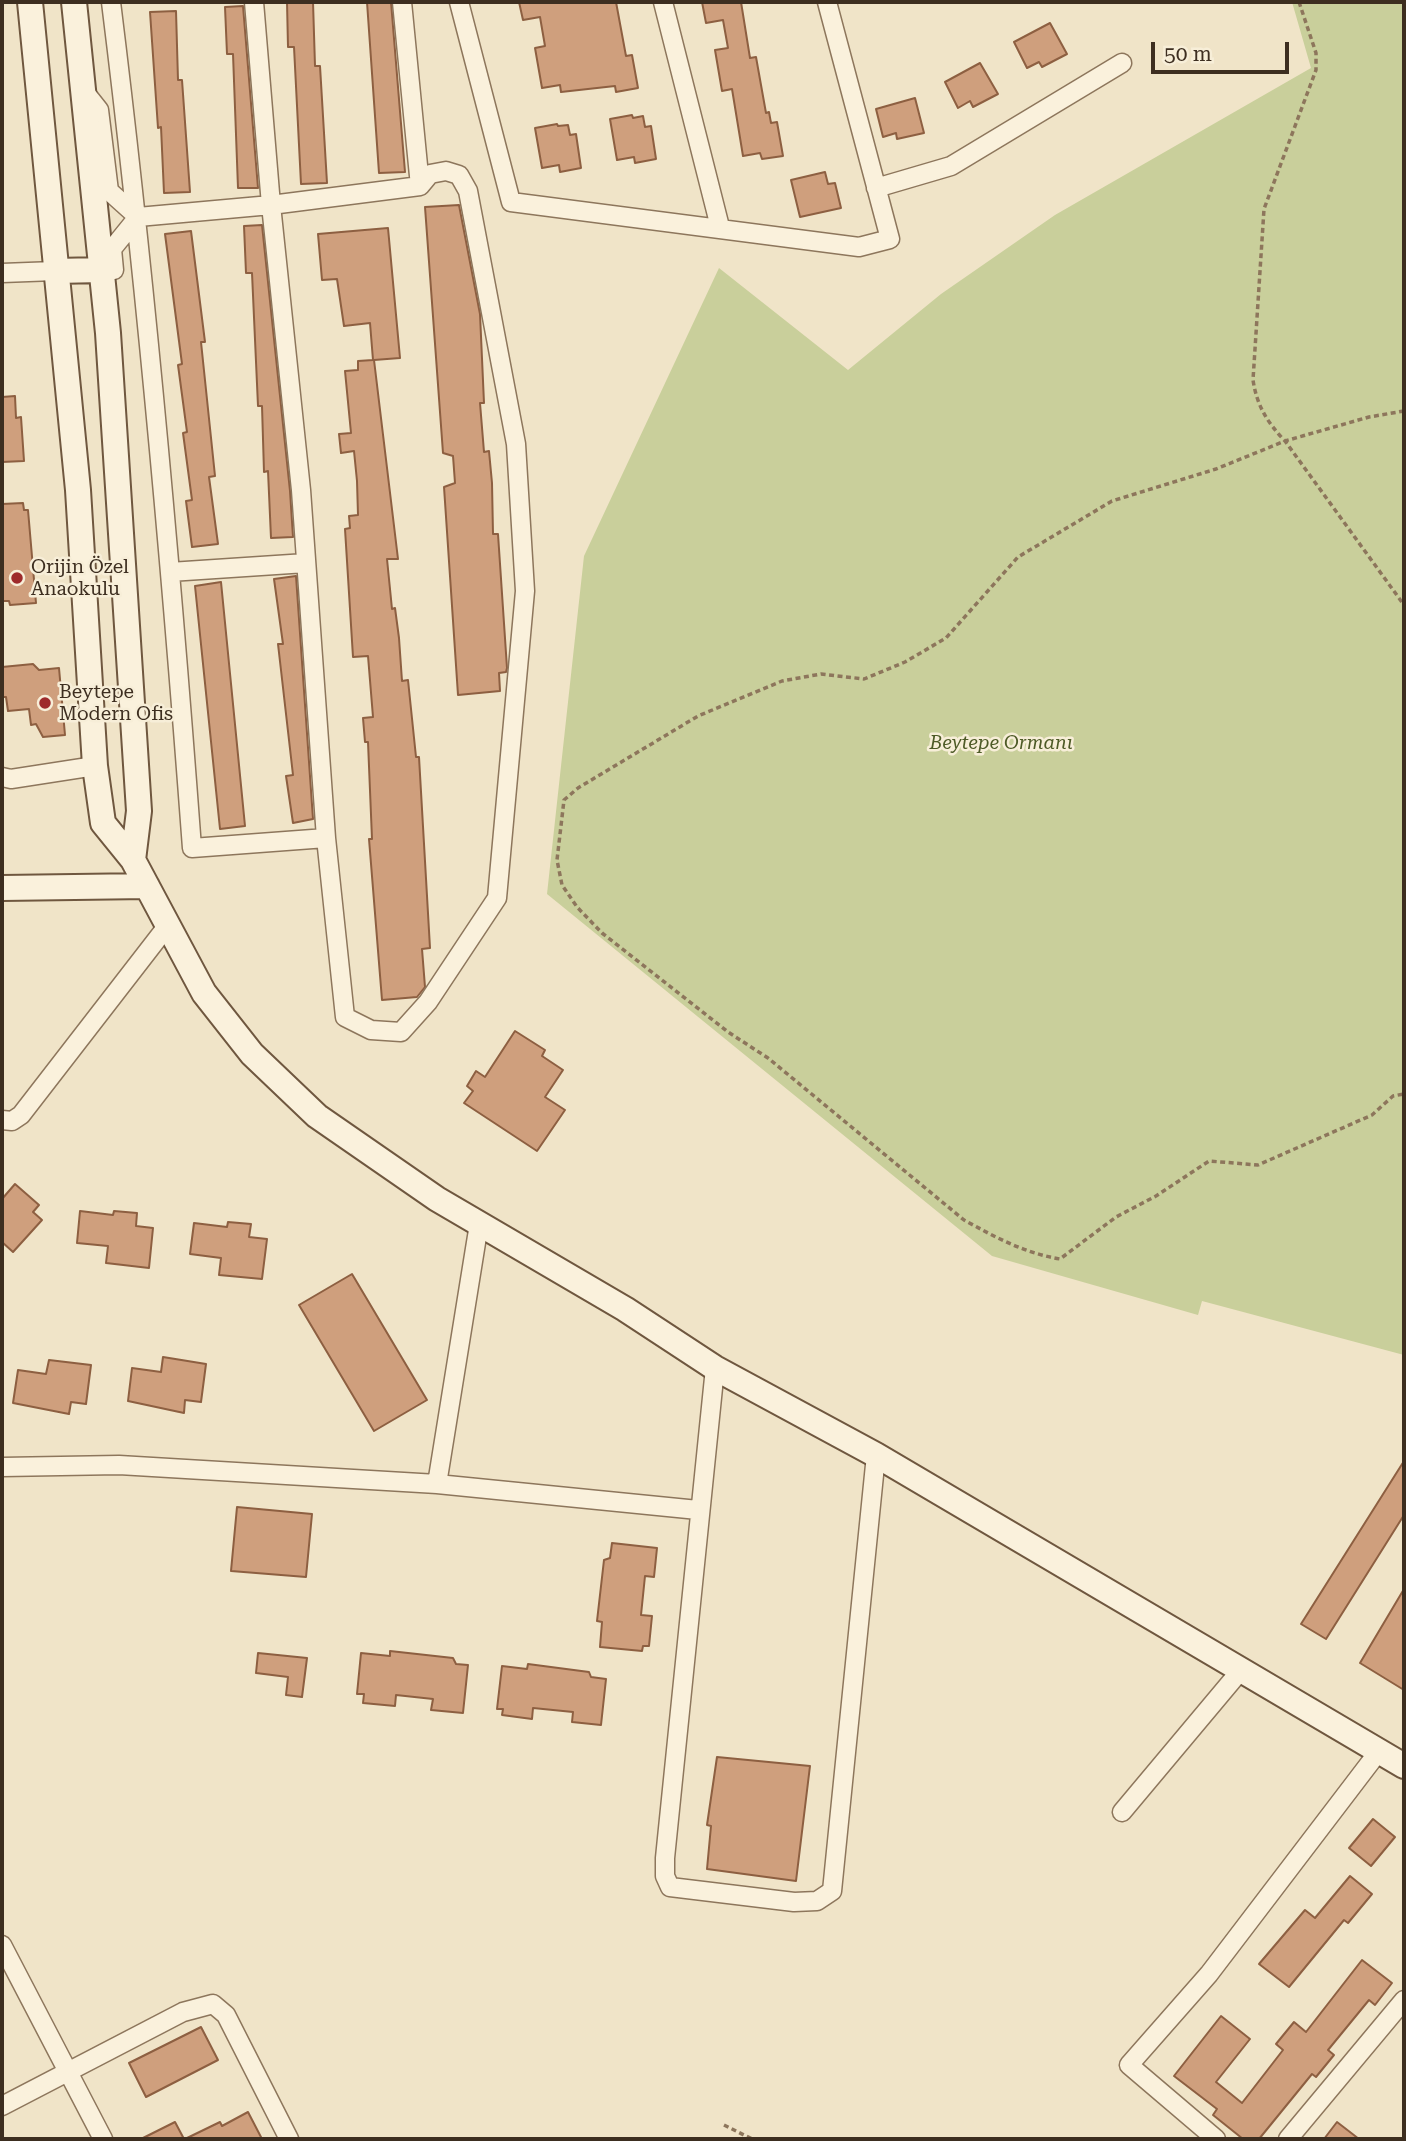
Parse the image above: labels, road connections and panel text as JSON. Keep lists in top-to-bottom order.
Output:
{
  "parks": ["Beytepe Ormanı"],
  "places": ["Orijin Özel Anaokulu", "Beytepe Modern Ofis"],
  "scale_bar": "50 m"
}
